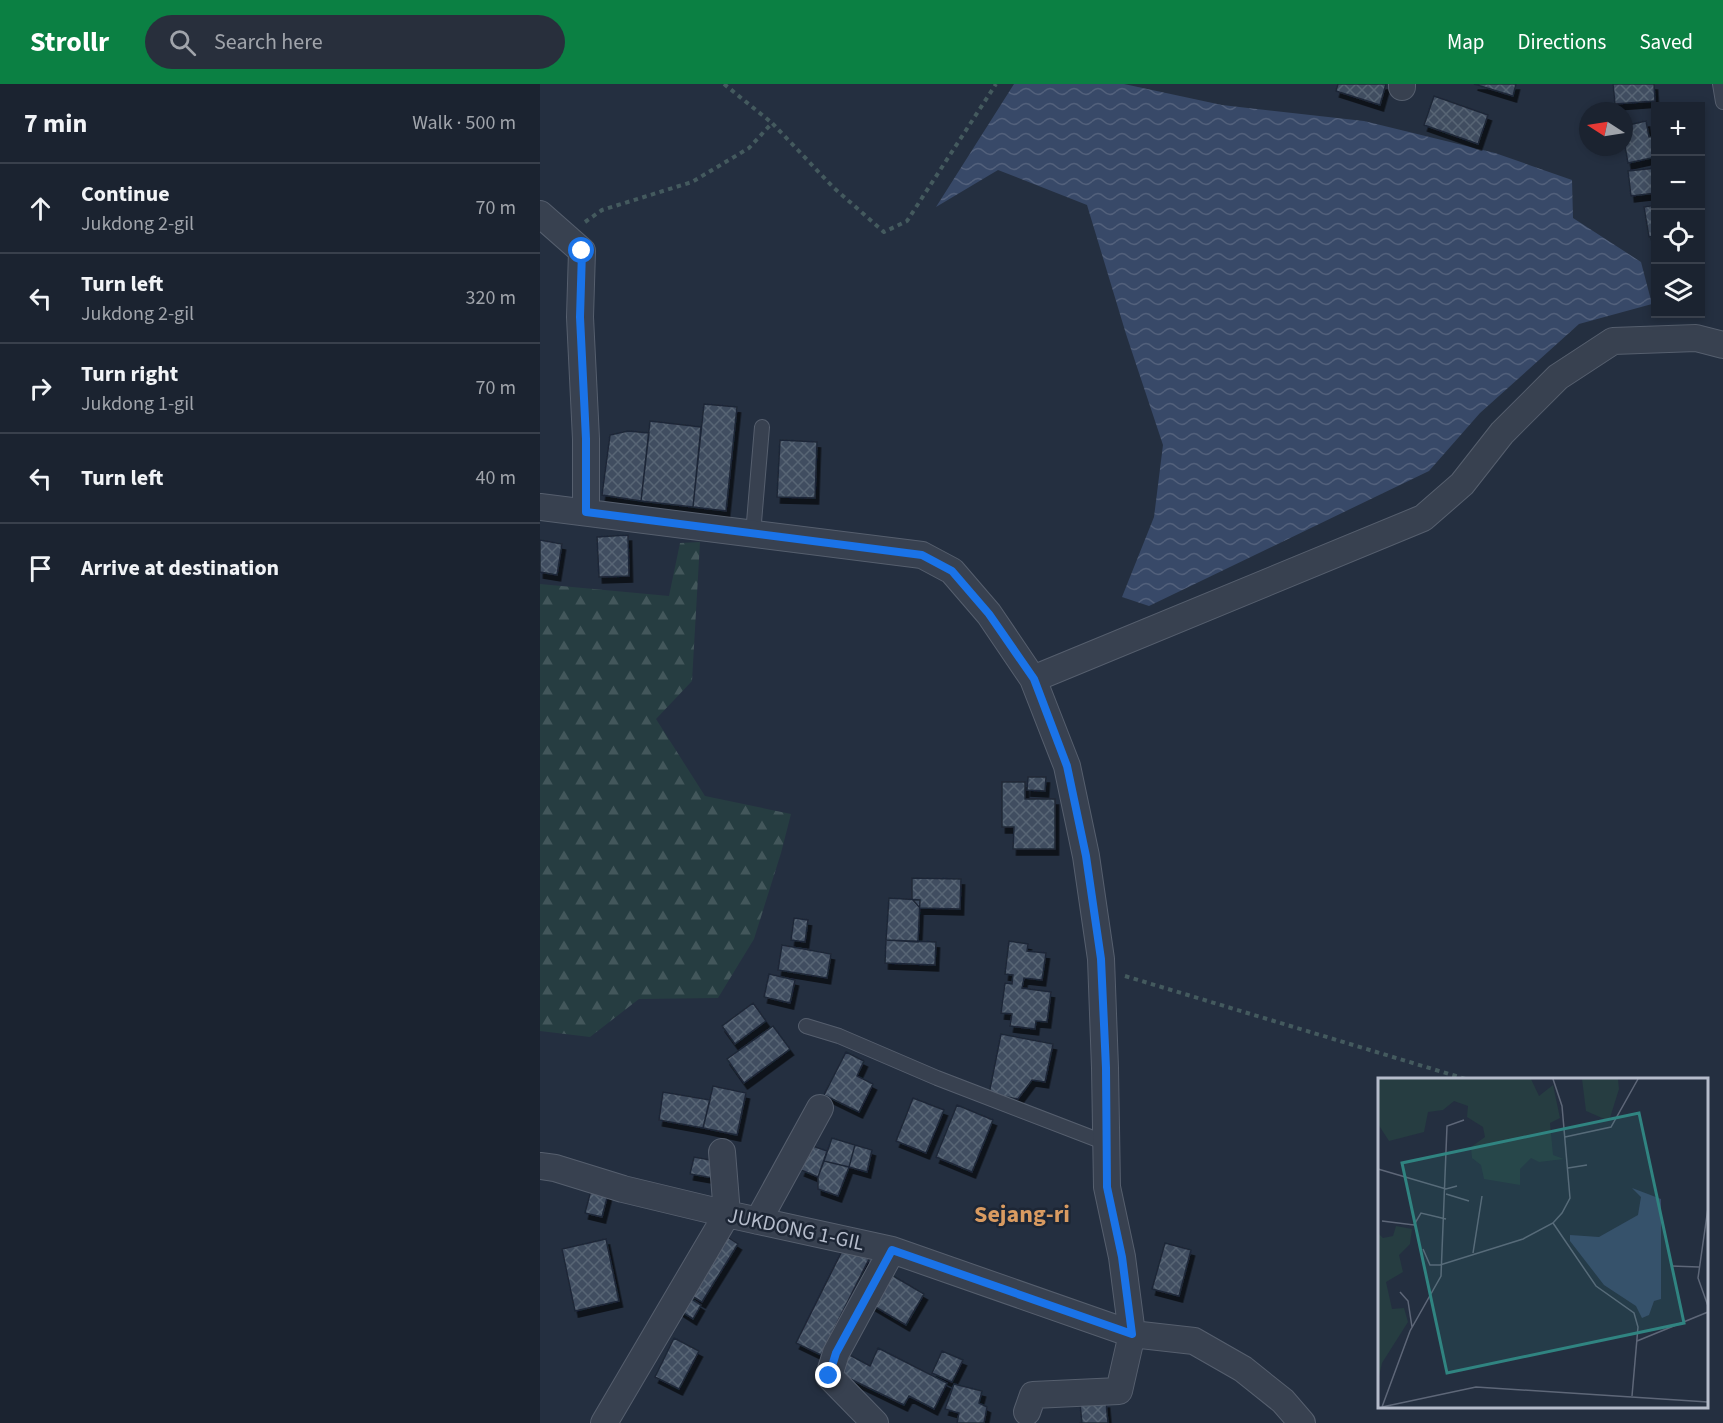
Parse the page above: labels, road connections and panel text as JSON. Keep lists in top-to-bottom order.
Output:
{
  "streets": {
    "street": ["JUKDONG 1-GIL"]
  },
  "districts": ["Sejang-ri"],
  "north": "left",
  "page": {
    "header": "Strollr",
    "search": "Search here",
    "nav": ["Map", "Directions", "Saved"],
    "heading": ["7 min", "Walk · 500 m"],
    "map_buttons": ["+", "−"],
    "list": [
      ["Continue", "Jukdong 2-gil", "70 m"],
      ["Turn left", "Jukdong 2-gil", "320 m"],
      ["Turn right", "Jukdong 1-gil", "70 m"],
      ["Turn left", "40 m"],
      "Arrive at destination"
    ]
  }
}
